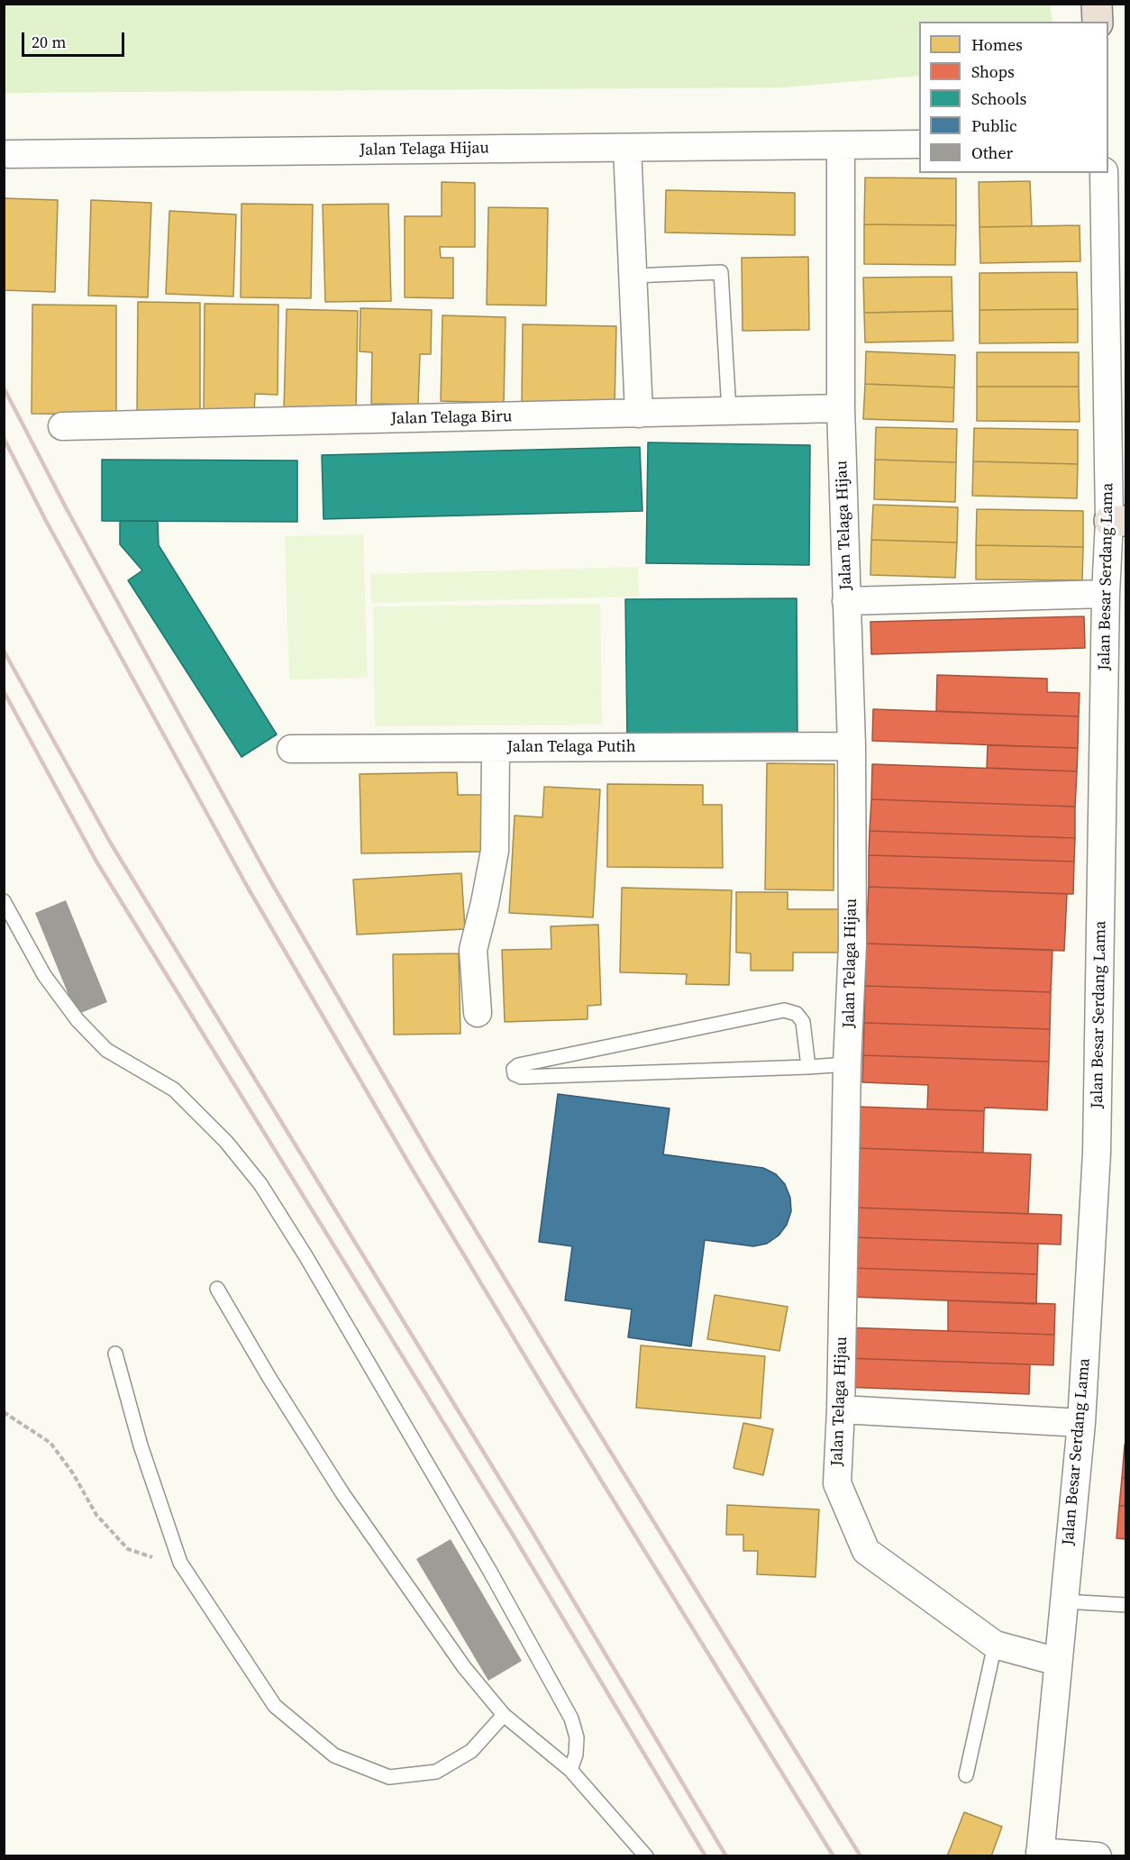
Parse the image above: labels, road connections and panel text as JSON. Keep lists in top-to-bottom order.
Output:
{
  "streets": {
    "street": [
      "Jalan Telaga Hijau",
      "Jalan Telaga Biru",
      "Jalan Besar Serdang Lama",
      "Jalan Telaga Putih"
    ]
  },
  "crossings": [
    ["Jalan Telaga Hijau", "Jalan Telaga Biru"],
    ["Jalan Telaga Hijau", "Jalan Besar Serdang Lama"],
    ["Jalan Telaga Hijau", "Jalan Telaga Putih"]
  ],
  "legend": [
    "Homes",
    "Shops",
    "Schools",
    "Public",
    "Other"
  ],
  "scale_bar": "20 m"
}
